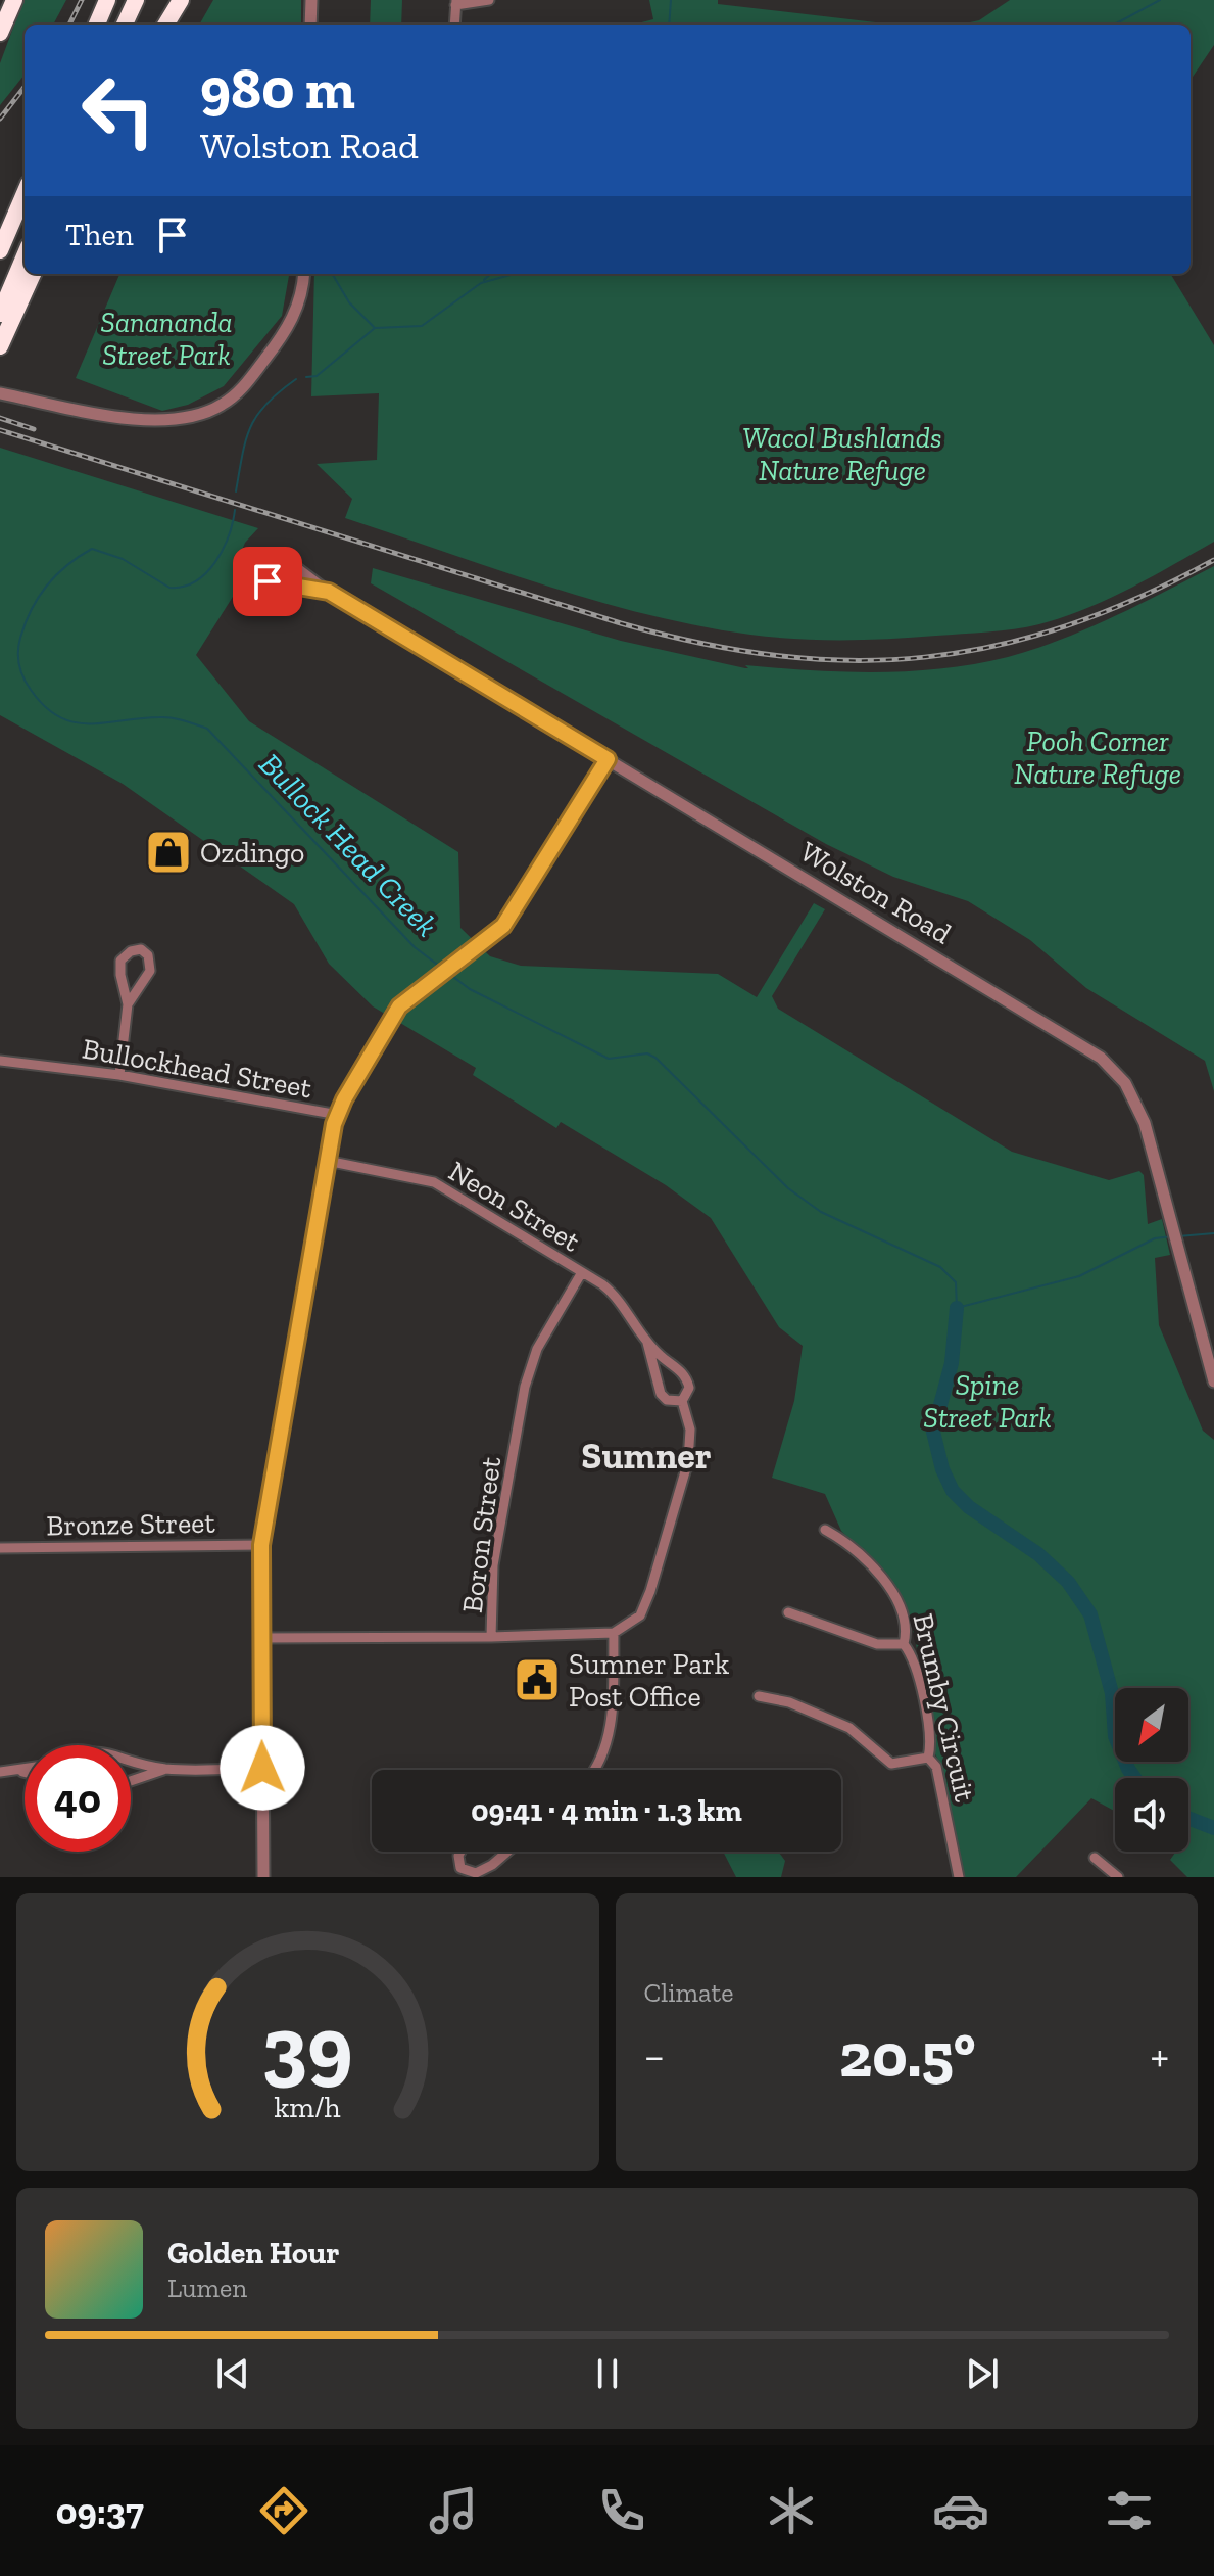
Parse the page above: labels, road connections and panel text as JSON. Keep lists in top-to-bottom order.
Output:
{
  "streets": {
    "street": [
      "Wolston Road",
      "Bullockhead Street",
      "Neon Street",
      "Bronze Street",
      "Boron Street",
      "Brumby Circuit"
    ]
  },
  "crossings": [
    ["Neon Street", "Boron Street"]
  ],
  "districts": ["Sumner"],
  "water": ["Bullock Head Creek"],
  "parks": [
    "Sanananda Street Park",
    "Wacol Bushlands Nature Refuge",
    "Pooh Corner Nature Refuge",
    "Spine Street Park"
  ],
  "places": {
    "shop": ["Ozdingo"],
    "public building": ["Sumner Park Post Office"]
  },
  "north": "bottom left",
  "page": {
    "turn": ["980 m", "Wolston Road"],
    "then": "Then",
    "limit": "40",
    "trip": "09:41 · 4 min · 1.3 km",
    "tile": "Climate",
    "heat": ["−", "20.5°", "+"],
    "song": ["Golden Hour", "Lumen"],
    "tabs": "09:37",
    "gauge": ["39", "km/h"]
  }
}
